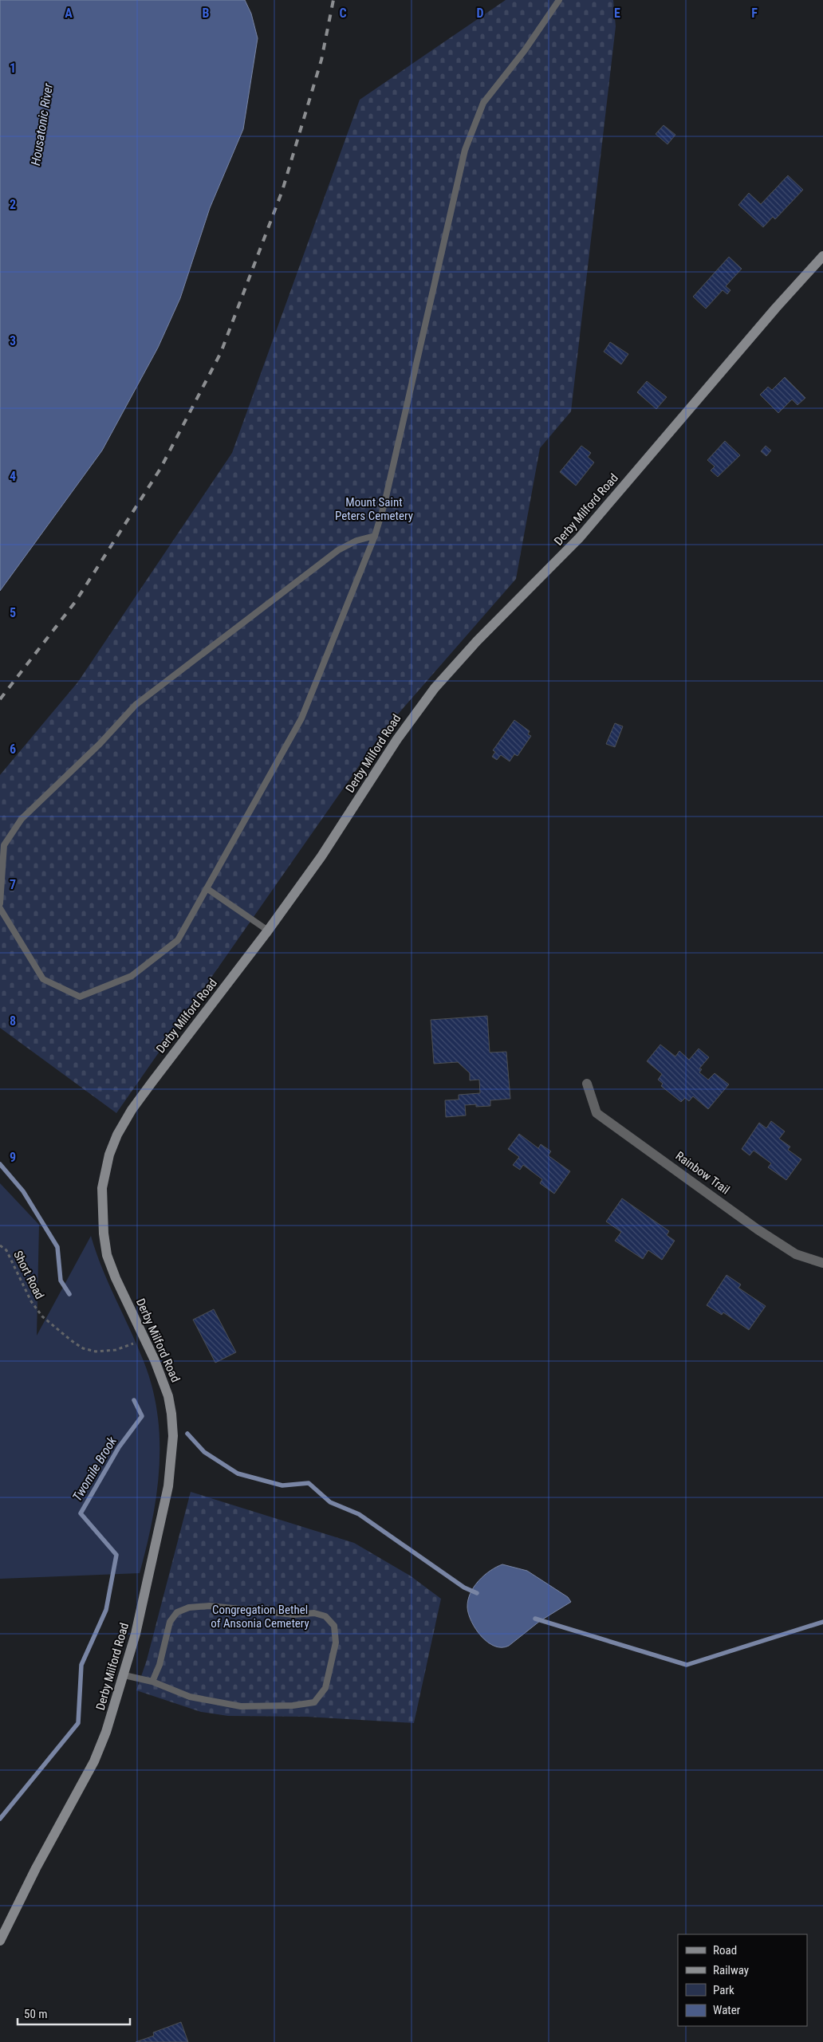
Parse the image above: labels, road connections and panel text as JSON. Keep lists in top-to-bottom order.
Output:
{
  "streets": {
    "main road": ["Derby Milford Road"],
    "street": ["Rainbow Trail"],
    "path": ["Short Road"]
  },
  "crossings": [
    ["Derby Milford Road", "Short Road"]
  ],
  "water": ["Housatonic River", "Twomile Brook"],
  "parks": ["Mount Saint Peters Cemetery", "Congregation Bethel of Ansonia Cemetery"],
  "legend": [
    "Road",
    "Railway",
    "Park",
    "Water"
  ],
  "scale_bar": "50 m",
  "grid": {
    "columns": [
      "A",
      "B",
      "C",
      "D",
      "E",
      "F"
    ],
    "rows": [
      "1",
      "2",
      "3",
      "4",
      "5",
      "6",
      "7",
      "8",
      "9"
    ]
  }
}
